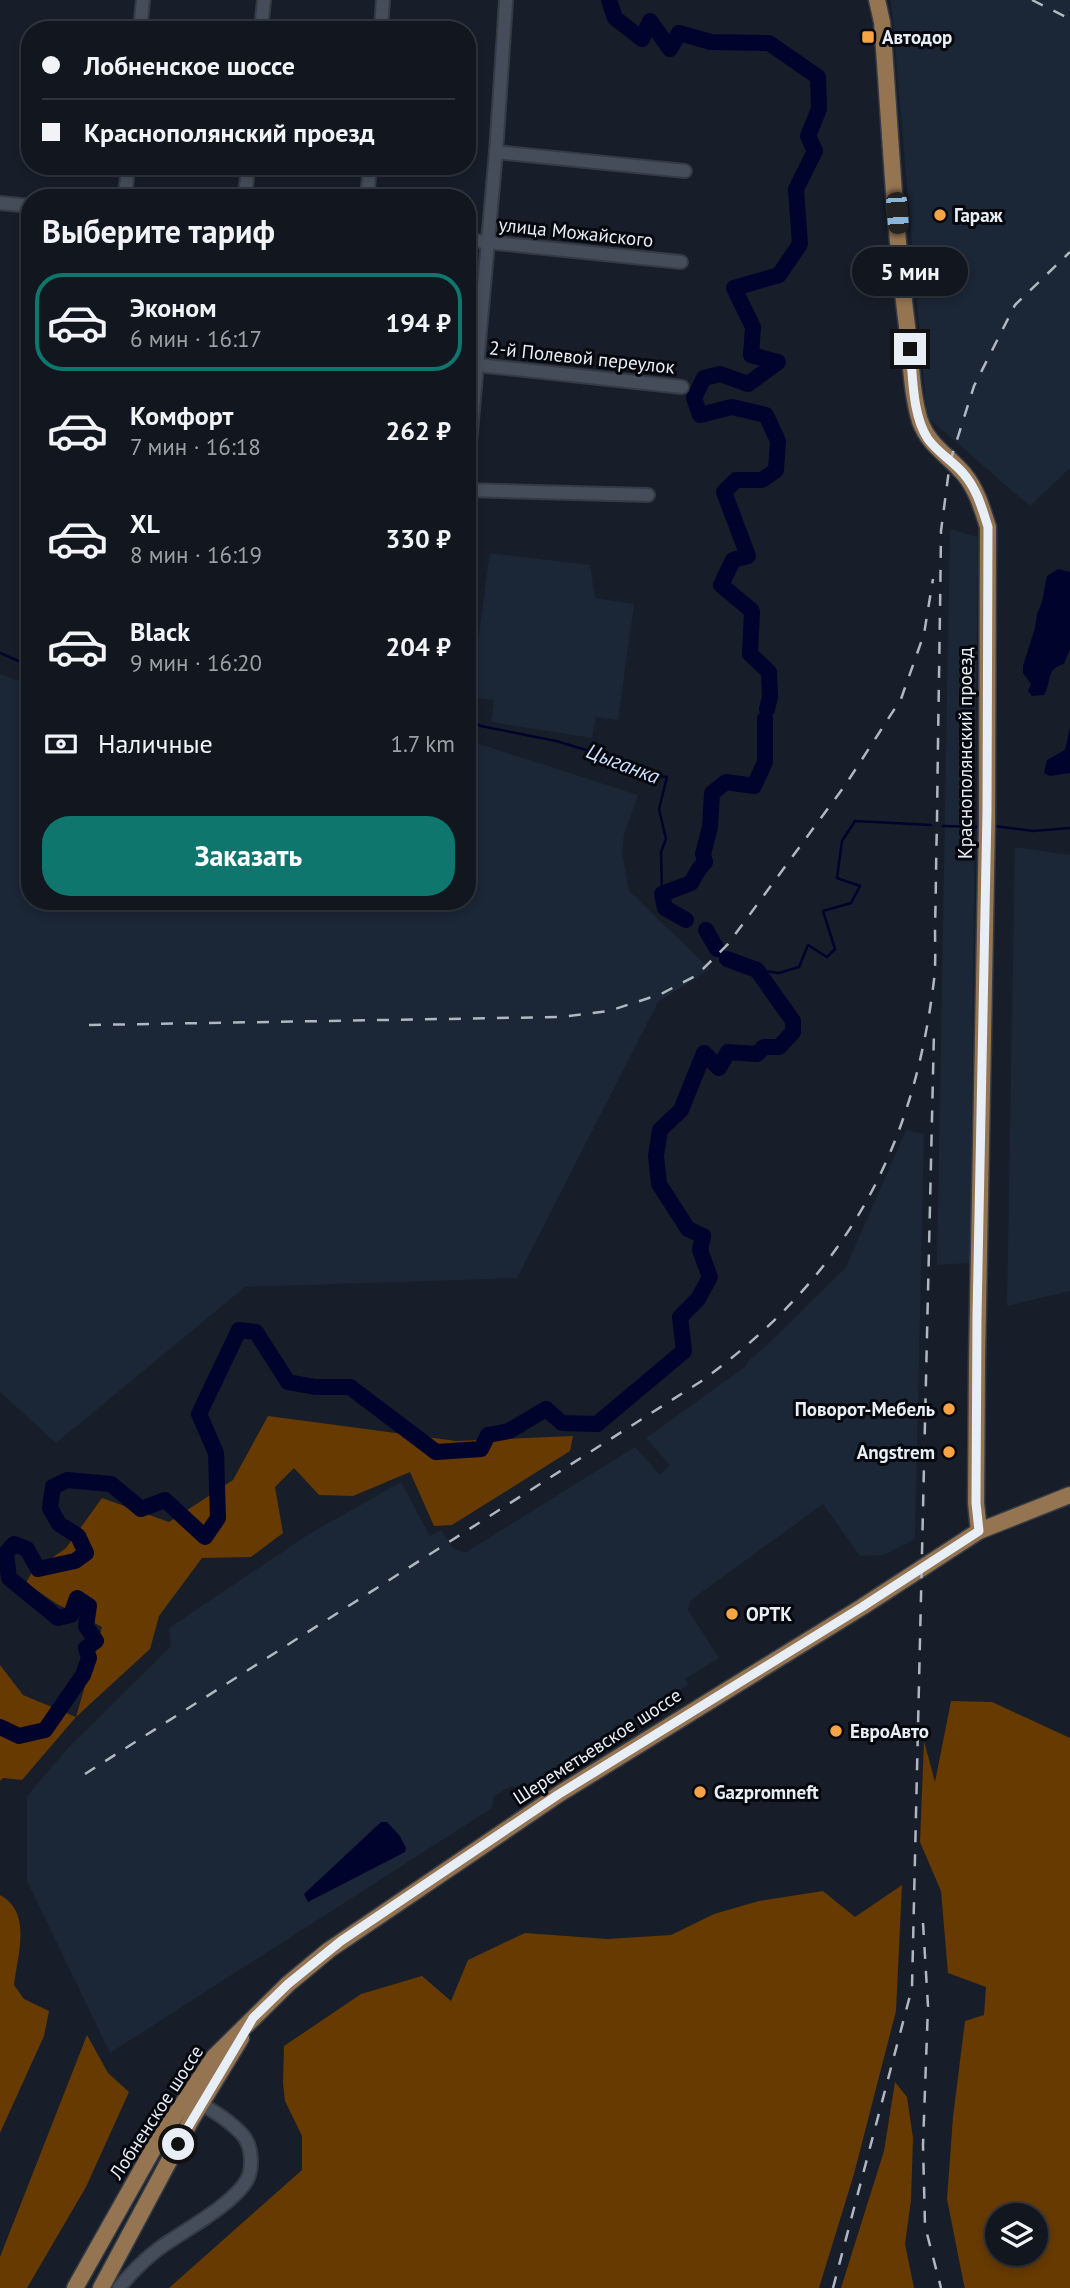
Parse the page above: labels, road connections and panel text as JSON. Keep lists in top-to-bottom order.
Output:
{
  "streets": {
    "main road": ["Краснополянский проезд", "Шереметьевское шоссе", "Лобненское шоссе"],
    "street": ["улица Можайского", "2-й Полевой переулок"]
  },
  "crossings": [
    ["Краснополянский проезд", "Шереметьевское шоссе"],
    ["Шереметьевское шоссе", "Лобненское шоссе"]
  ],
  "water": ["Цыганка"],
  "places": {
    "transit": ["Автодор"],
    "other": [
      "Гараж",
      "Поворот-Мебель",
      "Angstrem",
      "ОРТК",
      "ЕвроАвто",
      "Gazpromneft"
    ]
  },
  "page": {
    "banner": ["Лобненское шоссе", "Краснополянский проезд"],
    "heading": "Выберите тариф",
    "bubble": "5 мин",
    "list": [
      {
        "name": "Эконом",
        "note": "6 мин · 16:17",
        "value": "194 ₽"
      },
      {
        "name": "Комфорт",
        "note": "7 мин · 16:18",
        "value": "262 ₽"
      },
      {
        "name": "XL",
        "note": "8 мин · 16:19",
        "value": "330 ₽"
      },
      {
        "name": "Black",
        "note": "9 мин · 16:20",
        "value": "204 ₽"
      }
    ],
    "pay": ["Наличные", "1.7 km"],
    "buttons": "Заказать"
  }
}
